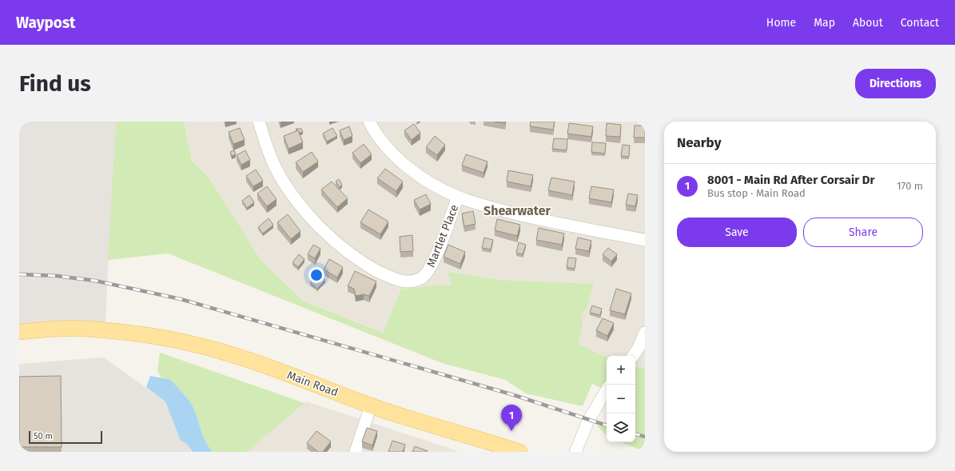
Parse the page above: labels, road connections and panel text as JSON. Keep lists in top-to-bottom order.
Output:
{
  "streets": {
    "main road": ["Main Road"],
    "street": ["Martlet Place"]
  },
  "districts": ["Shearwater"],
  "scale_bar": "50 m",
  "page": {
    "header": "Waypost",
    "nav": [
      "Home",
      "Map",
      "About",
      "Contact"
    ],
    "buttons": [
      "Directions",
      ["Save", "Share"]
    ],
    "title": "Find us",
    "heading": "Nearby",
    "list": [
      {
        "mark": "1",
        "name": "8001 - Main Rd After Corsair Dr",
        "note": "Bus stop · Main Road",
        "value": "170 m"
      }
    ],
    "map_buttons": ["+", "−"],
    "pins": "1",
    "scale": "50 m"
  }
}
